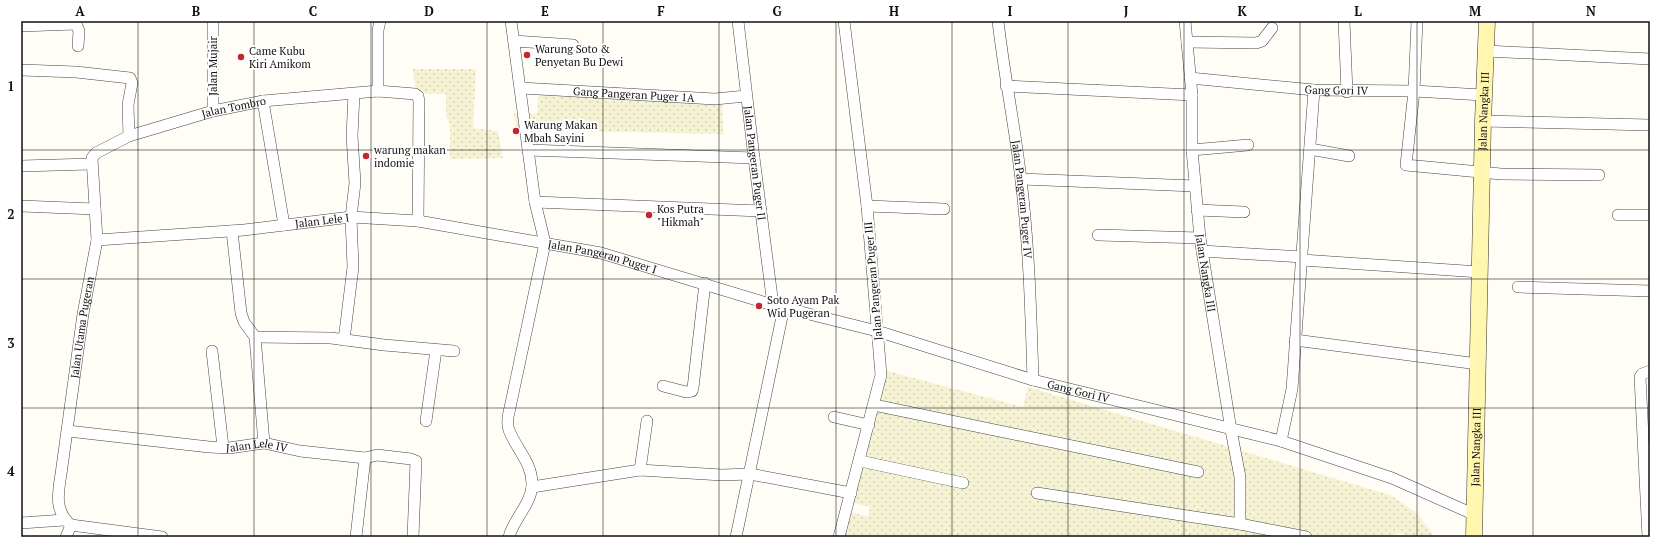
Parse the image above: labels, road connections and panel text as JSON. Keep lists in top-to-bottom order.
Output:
{
  "streets": {
    "street": [
      "Jalan Mujair",
      "Gang Gori IV",
      "Gang Pangeran Puger 1A",
      "Jalan Tombro",
      "Jalan Nangka III",
      "Jalan Pangeran Puger II",
      "Jalan Pangeran Puger IV",
      "Jalan Lele I",
      "Jalan Pangeran Puger I",
      "Jalan Pangeran Puger III",
      "Jalan Utama Pugeran",
      "Jalan Lele IV"
    ]
  },
  "crossings": [
    ["Jalan Mujair", "Jalan Tombro"],
    ["Gang Gori IV", "Jalan Nangka III"],
    ["Gang Gori IV", "Jalan Pangeran Puger IV"],
    ["Gang Gori IV", "Jalan Pangeran Puger I"],
    ["Gang Gori IV", "Jalan Pangeran Puger III"],
    ["Gang Pangeran Puger 1A", "Jalan Pangeran Puger II"],
    ["Gang Pangeran Puger 1A", "Jalan Pangeran Puger I"],
    ["Jalan Tombro", "Jalan Lele I"],
    ["Jalan Tombro", "Jalan Utama Pugeran"],
    ["Jalan Pangeran Puger II", "Jalan Pangeran Puger I"],
    ["Jalan Lele I", "Jalan Pangeran Puger I"],
    ["Jalan Lele I", "Jalan Utama Pugeran"],
    ["Jalan Pangeran Puger I", "Jalan Pangeran Puger III"],
    ["Jalan Utama Pugeran", "Jalan Lele IV"]
  ],
  "places": [
    "Warung Soto & Penyetan Bu Dewi",
    "Came Kubu Kiri Amikom",
    "Warung Makan Mbah Sayini",
    "warung makan indomie",
    "Kos Putra \"Hikmah\"",
    "Soto Ayam Pak Wid Pugeran"
  ],
  "grid": {
    "columns": [
      "A",
      "B",
      "C",
      "D",
      "E",
      "F",
      "G",
      "H",
      "I",
      "J",
      "K",
      "L",
      "M",
      "N"
    ],
    "rows": [
      "1",
      "2",
      "3",
      "4"
    ]
  }
}
